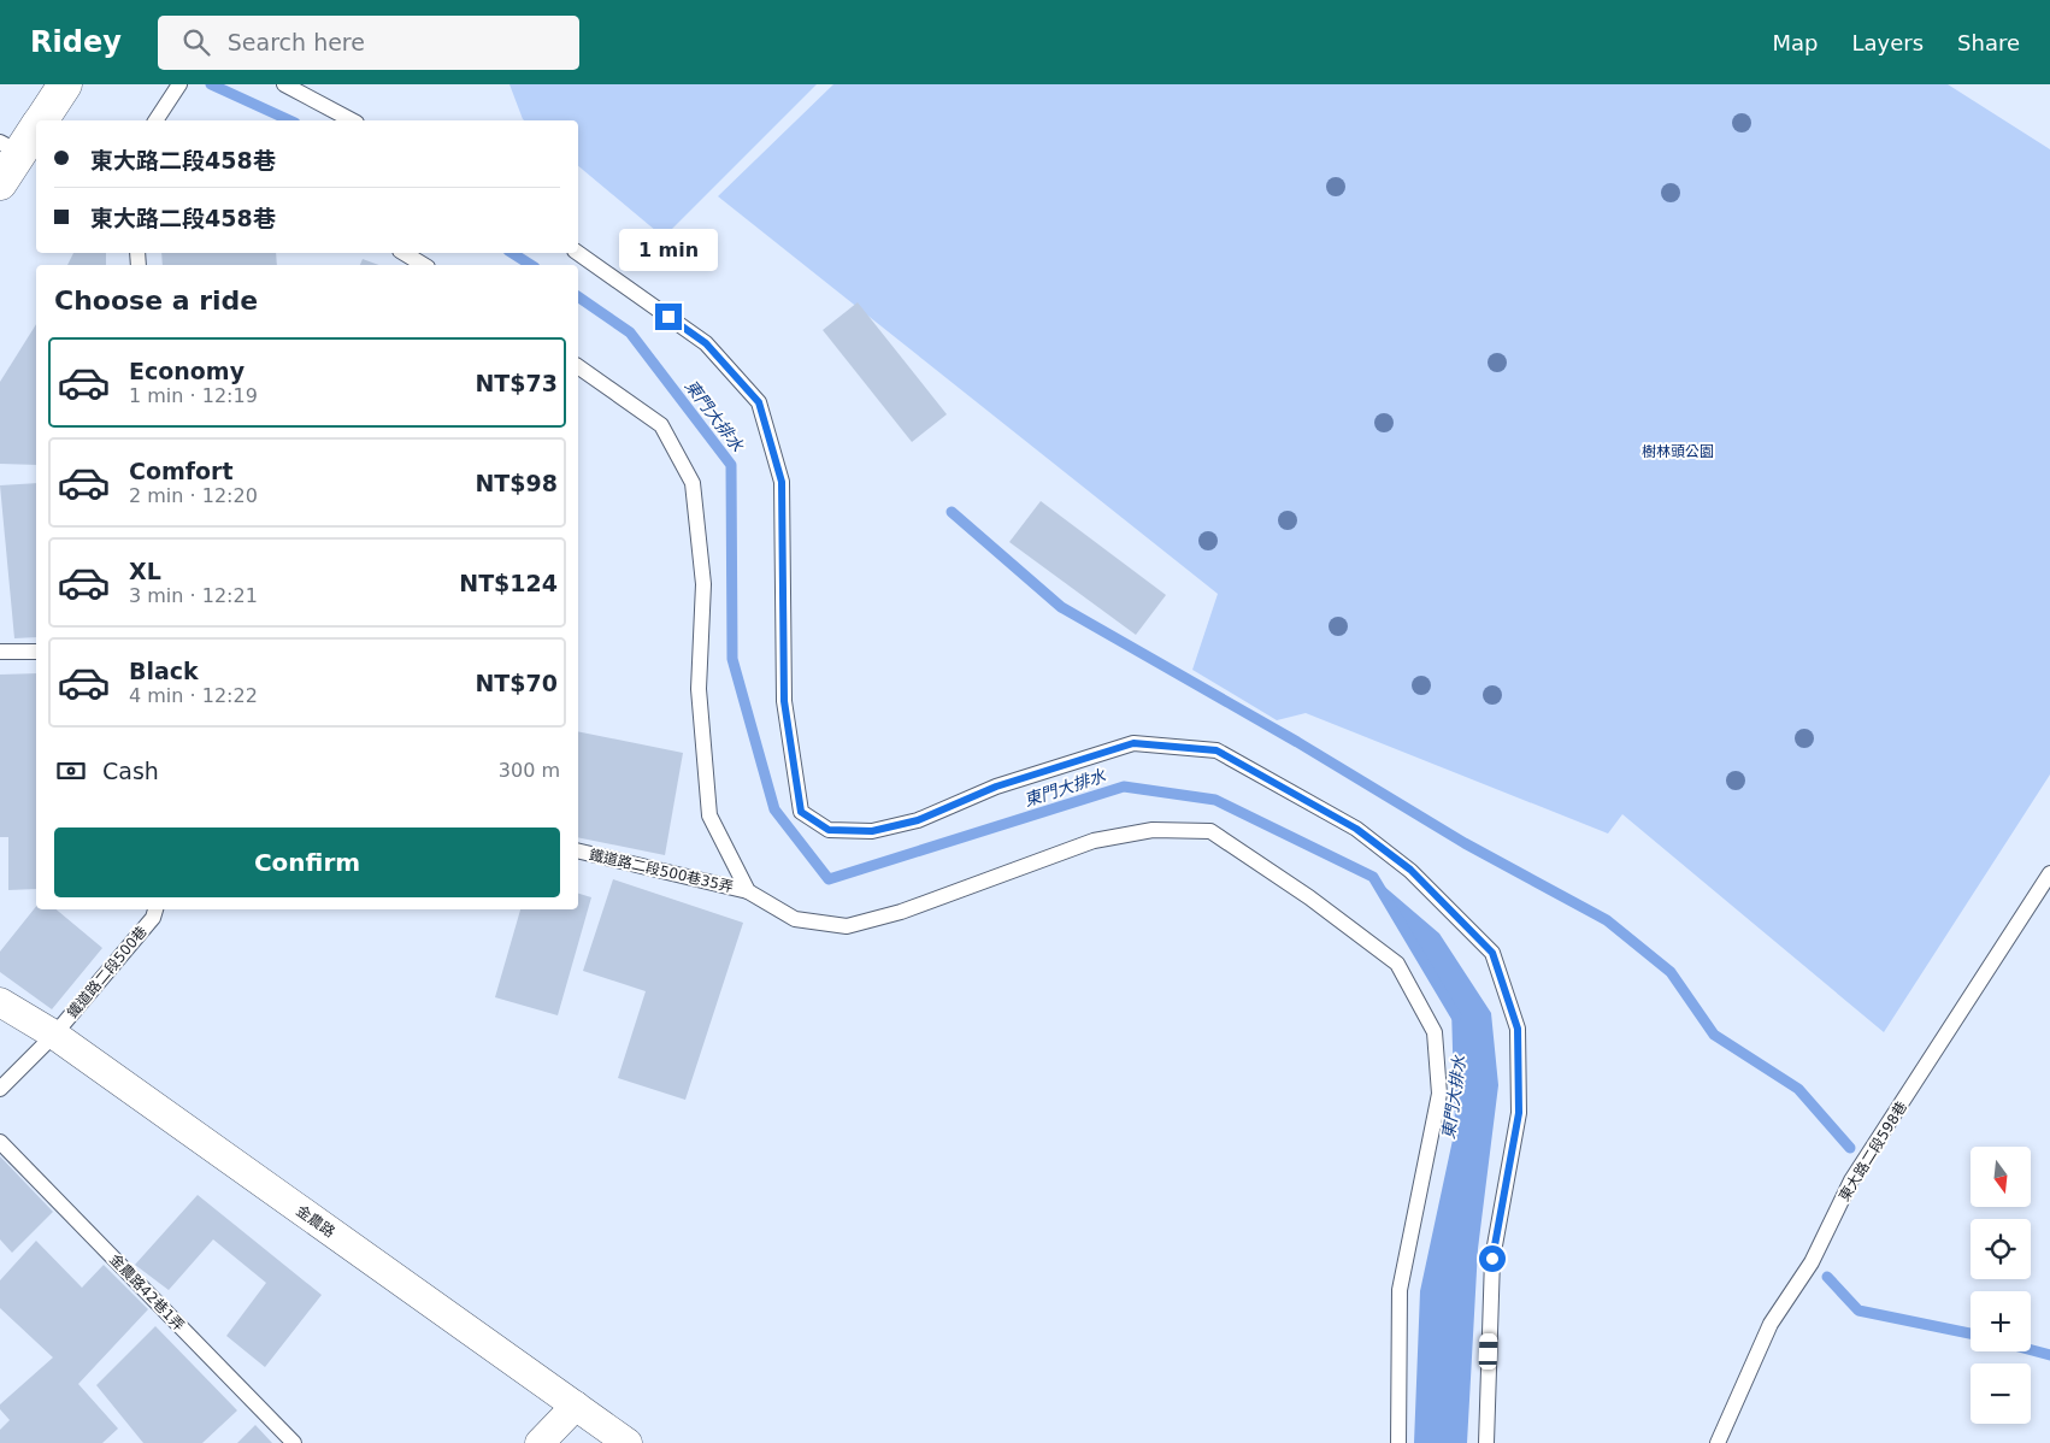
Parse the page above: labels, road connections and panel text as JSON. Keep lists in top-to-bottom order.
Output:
{
  "streets": {
    "street": ["金農路"],
    "lane": [
      "鐵道路二段500巷35弄",
      "鐵道路二段500巷",
      "東大路二段598巷",
      "金農路42巷1弄"
    ]
  },
  "crossings": [
    ["鐵道路二段500巷", "金農路"]
  ],
  "water": ["東門大排水"],
  "parks": ["樹林頭公園"],
  "north": "bottom",
  "page": {
    "header": "Ridey",
    "search": "Search here",
    "nav": ["Map", "Layers", "Share"],
    "banner": ["東大路二段458巷", "東大路二段458巷"],
    "bubble": "1 min",
    "heading": "Choose a ride",
    "list": [
      {
        "name": "Economy",
        "note": "1 min · 12:19",
        "value": "NT$73"
      },
      {
        "name": "Comfort",
        "note": "2 min · 12:20",
        "value": "NT$98"
      },
      {
        "name": "XL",
        "note": "3 min · 12:21",
        "value": "NT$124"
      },
      {
        "name": "Black",
        "note": "4 min · 12:22",
        "value": "NT$70"
      }
    ],
    "pay": ["Cash", "300 m"],
    "buttons": "Confirm",
    "map_buttons": ["+", "−"]
  }
}
